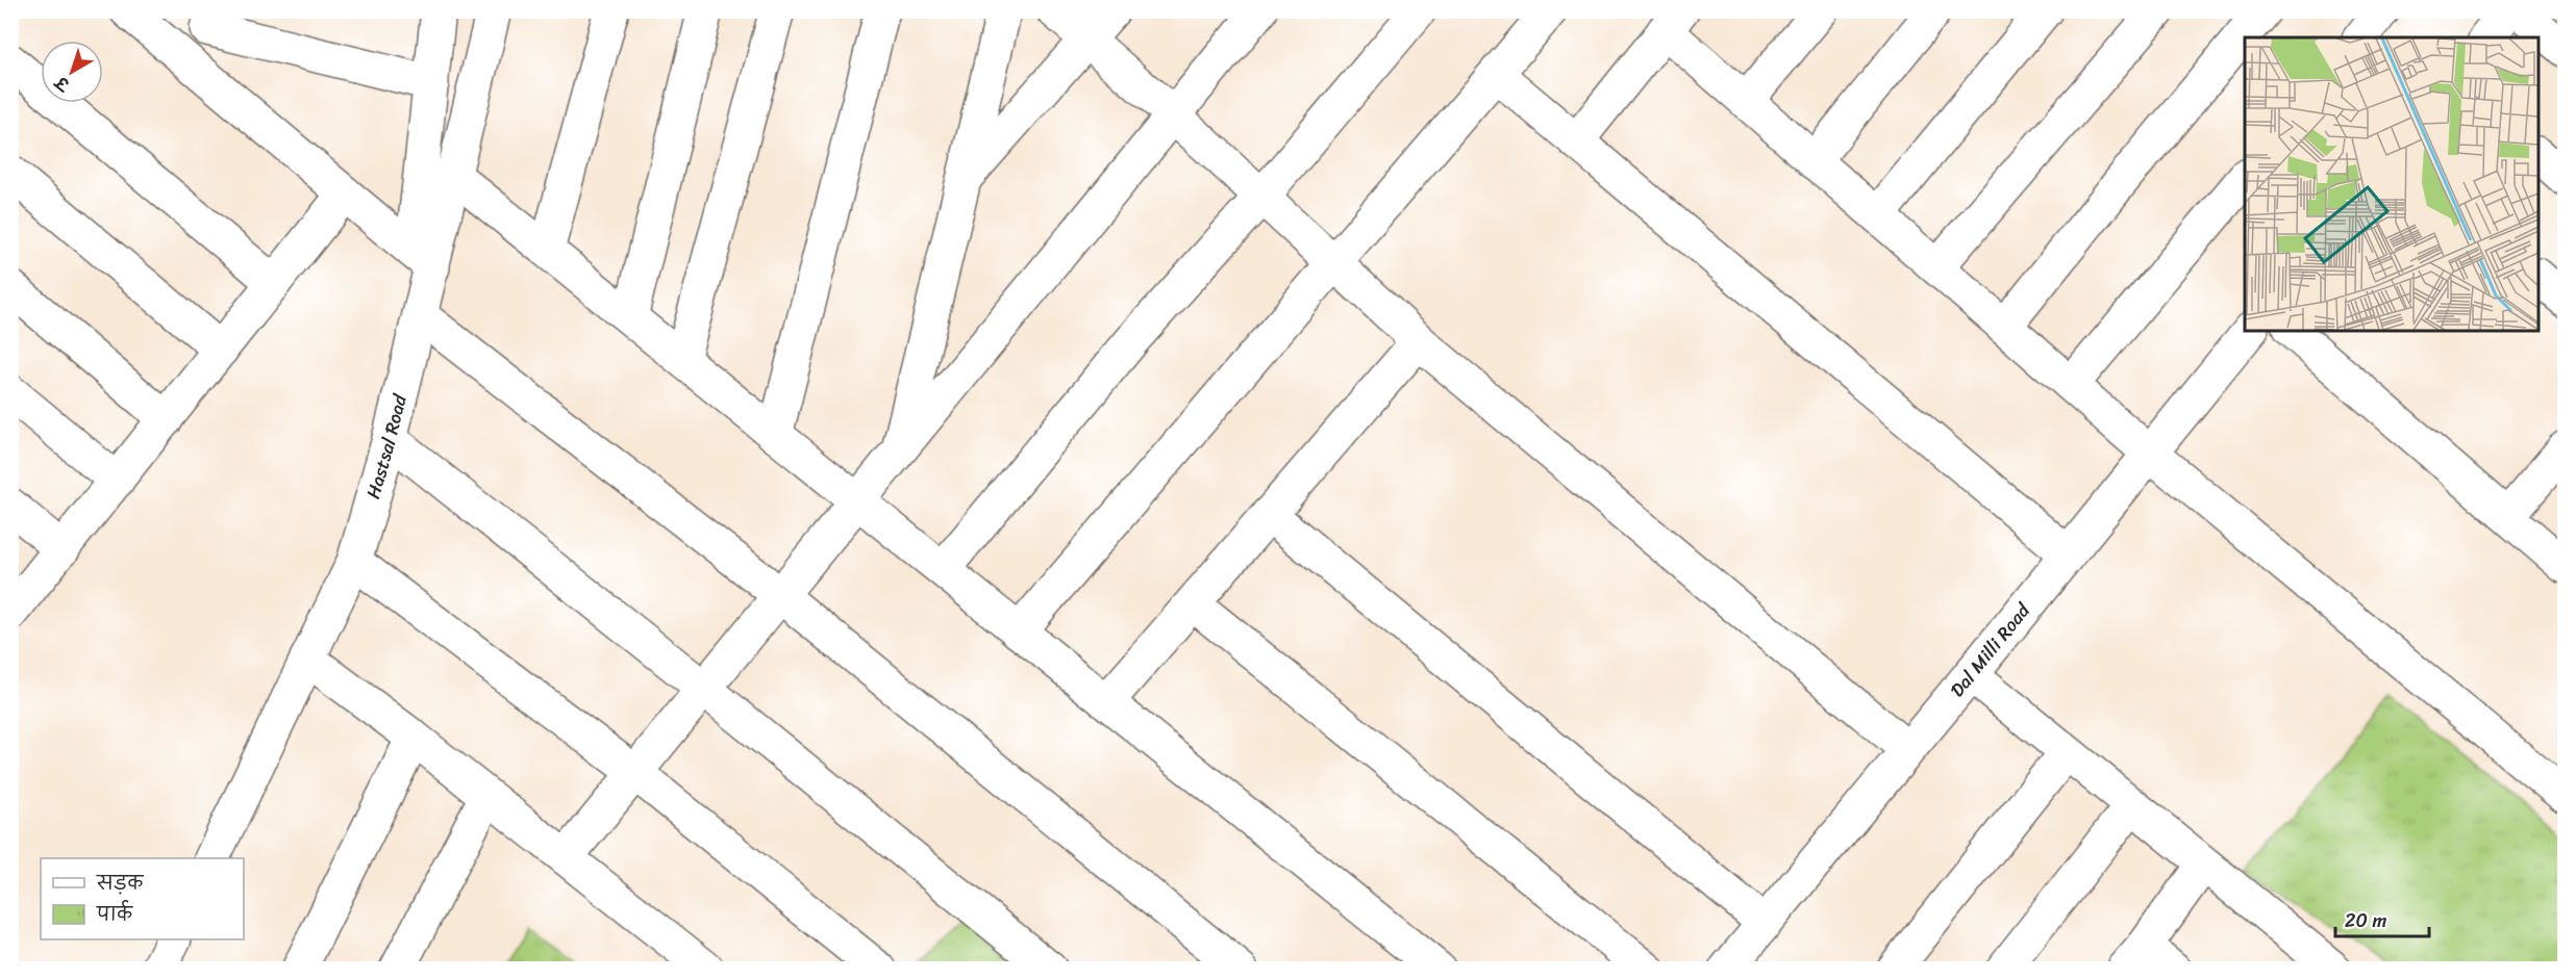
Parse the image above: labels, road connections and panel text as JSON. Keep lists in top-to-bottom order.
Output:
{
  "streets": {
    "street": ["Hastsal Road", "Dal Milli Road"]
  },
  "legend": ["सड़क", "पार्क"],
  "scale_bar": "20 m",
  "north": "bottom left"
}
